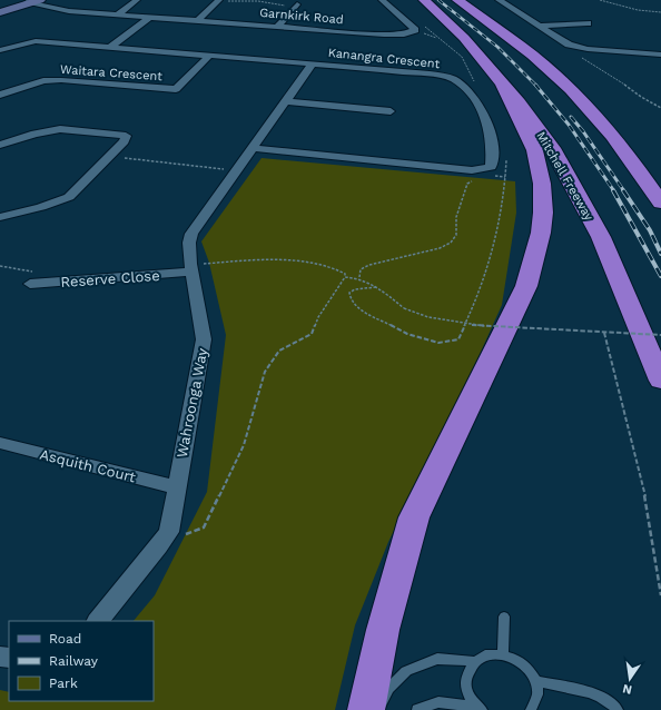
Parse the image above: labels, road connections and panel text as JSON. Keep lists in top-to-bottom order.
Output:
{
  "streets": {
    "highway": ["Mitchell Freeway"],
    "street": [
      "Garnkirk Road",
      "Kanangra Crescent",
      "Waitara Crescent",
      "Reserve Close",
      "Wahroonga Way",
      "Asquith Court"
    ]
  },
  "crossings": [
    ["Kanangra Crescent", "Waitara Crescent"],
    ["Kanangra Crescent", "Wahroonga Way"],
    ["Reserve Close", "Wahroonga Way"],
    ["Wahroonga Way", "Asquith Court"]
  ],
  "legend": ["Road", "Railway", "Park"],
  "north": "bottom"
}
